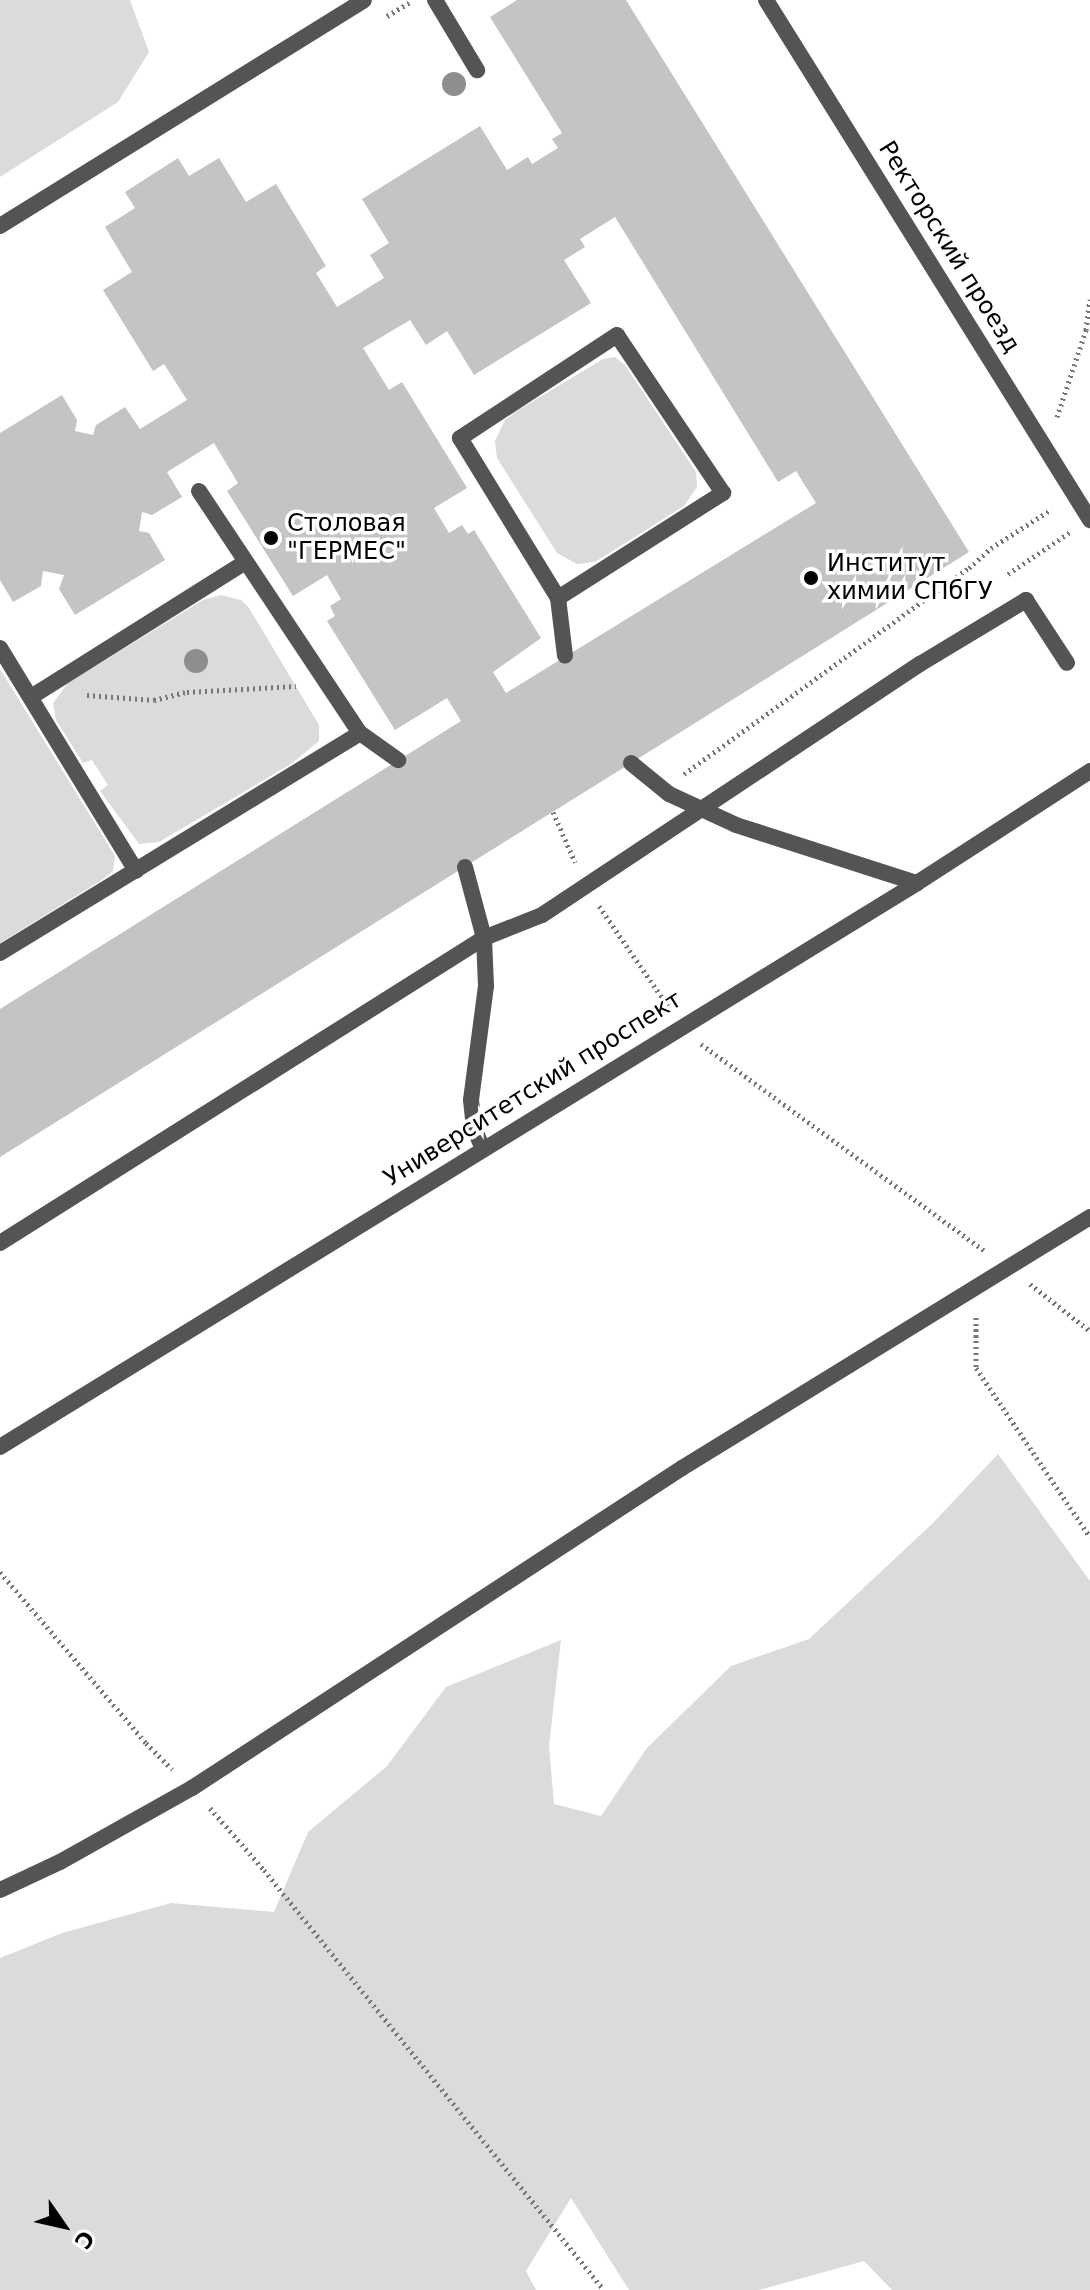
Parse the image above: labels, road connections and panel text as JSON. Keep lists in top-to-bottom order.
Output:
{
  "streets": {
    "street": ["Ректорский проезд", "Университетский проспект"]
  },
  "places": ["Столовая \"ГЕРМЕС\"", "Институт химии СПбГУ"],
  "north": "bottom right"
}
